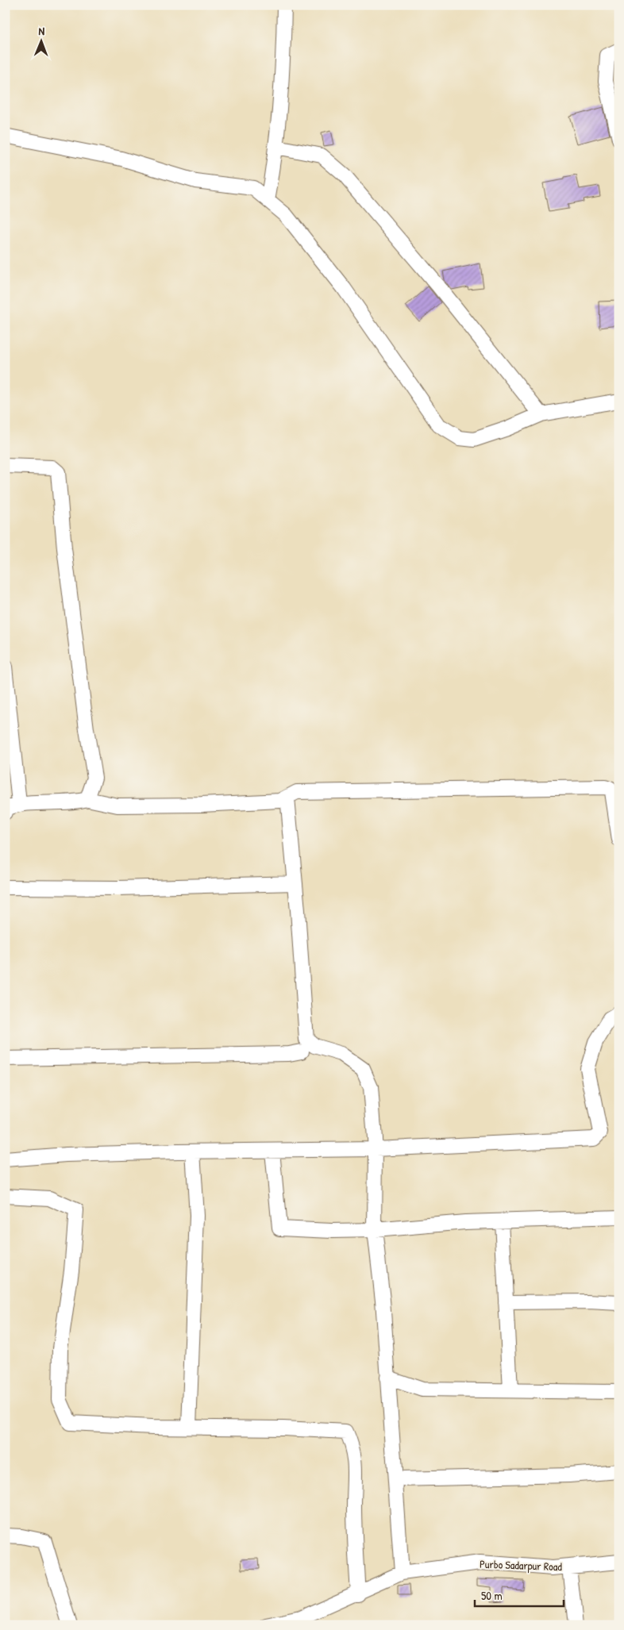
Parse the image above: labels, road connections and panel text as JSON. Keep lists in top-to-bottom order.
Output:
{
  "streets": {
    "street": ["Purbo Sadarpur Road"]
  },
  "scale_bar": "50 m",
  "north": "top"
}
